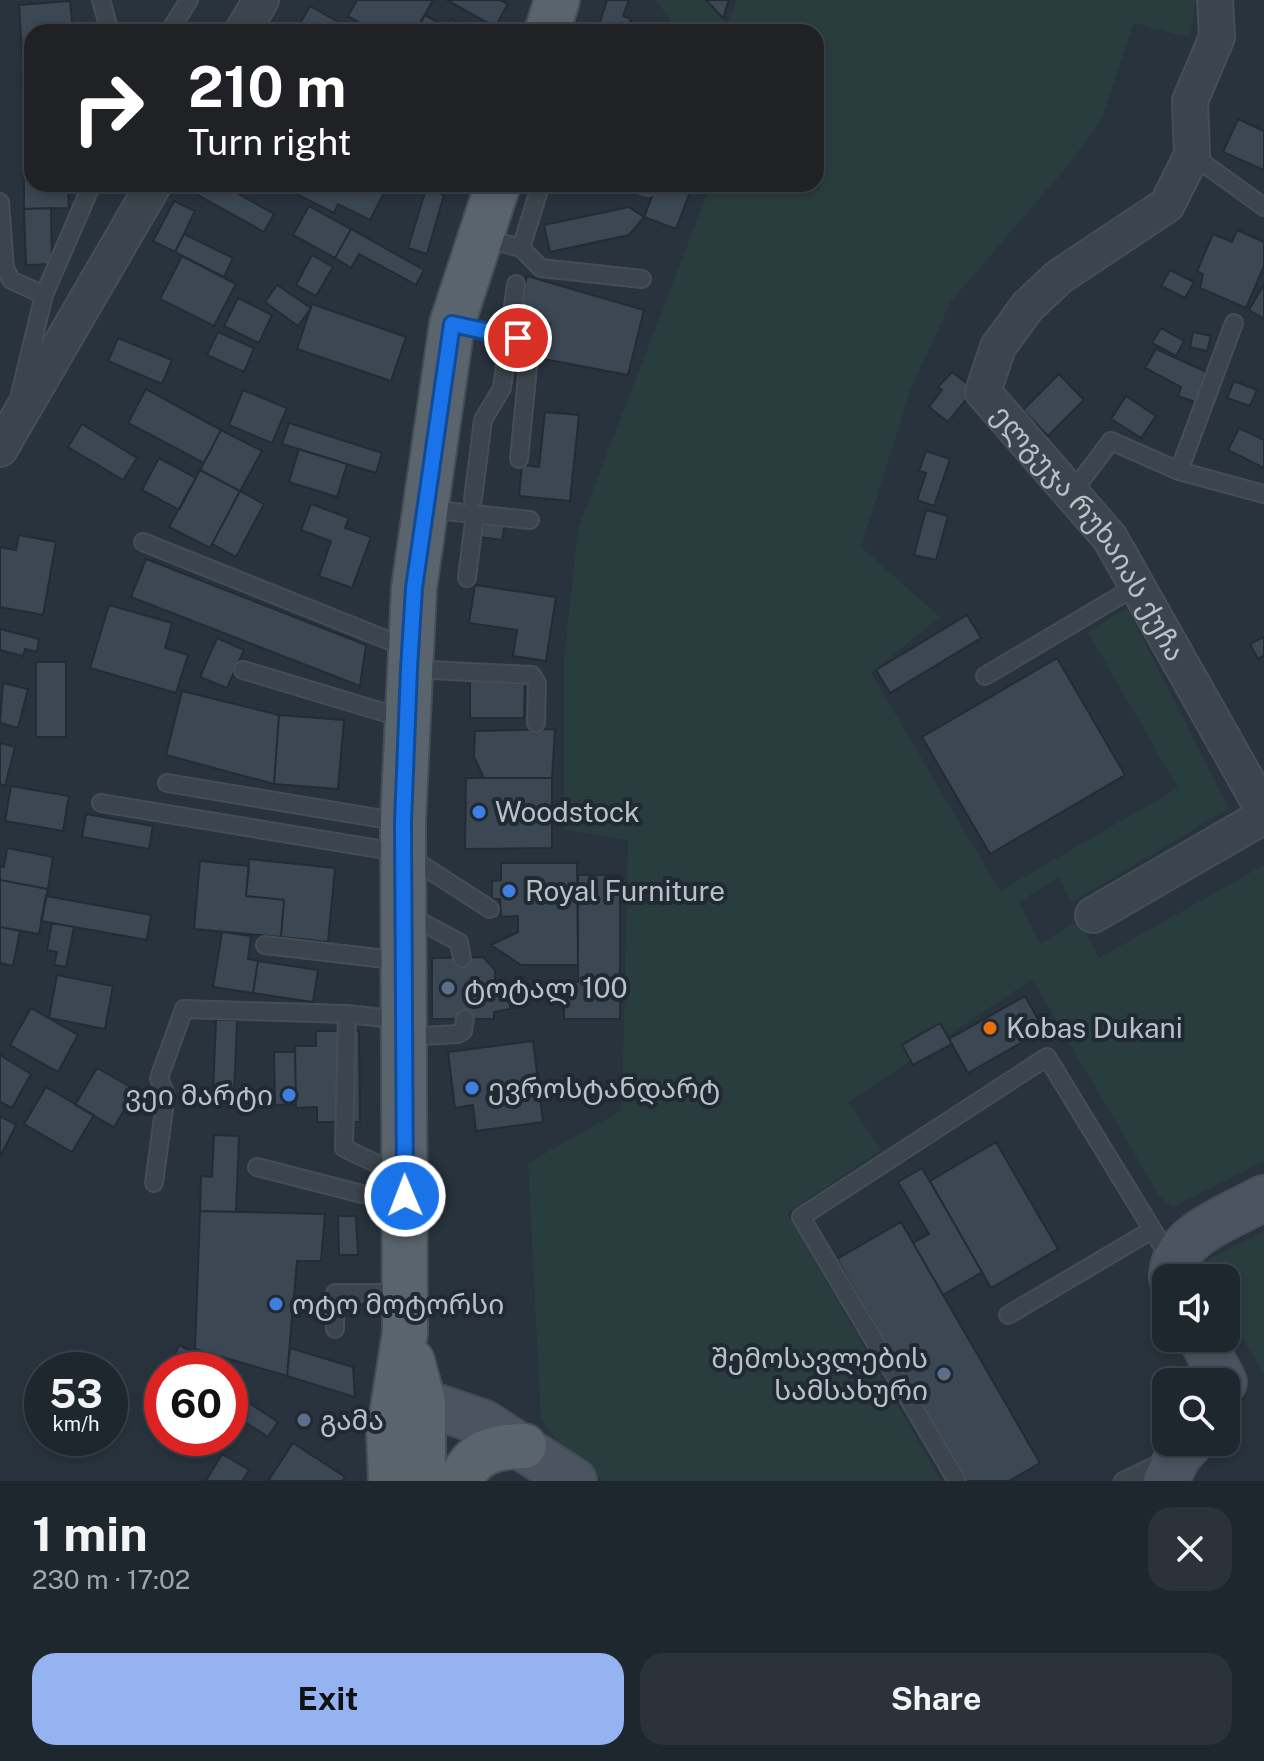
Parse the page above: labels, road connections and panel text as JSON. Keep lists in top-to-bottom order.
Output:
{
  "streets": {
    "street": ["ელგუჯა რუხაიას ქუჩა"]
  },
  "places": [
    "Woodstock",
    "Royal Furniture",
    "ტოტალ 100",
    "Kobas Dukani",
    "ევროსტანდარტ",
    "ვეი მარტი",
    "ოტო მოტორსი",
    "შემოსავლების სამსახური",
    "გამა"
  ],
  "page": {
    "turn": ["210 m", "Turn right"],
    "speed": "53 km/h",
    "limit": "60",
    "heading": ["1 min", "230 m · 17:02"],
    "buttons": ["Exit", "Share"]
  }
}
